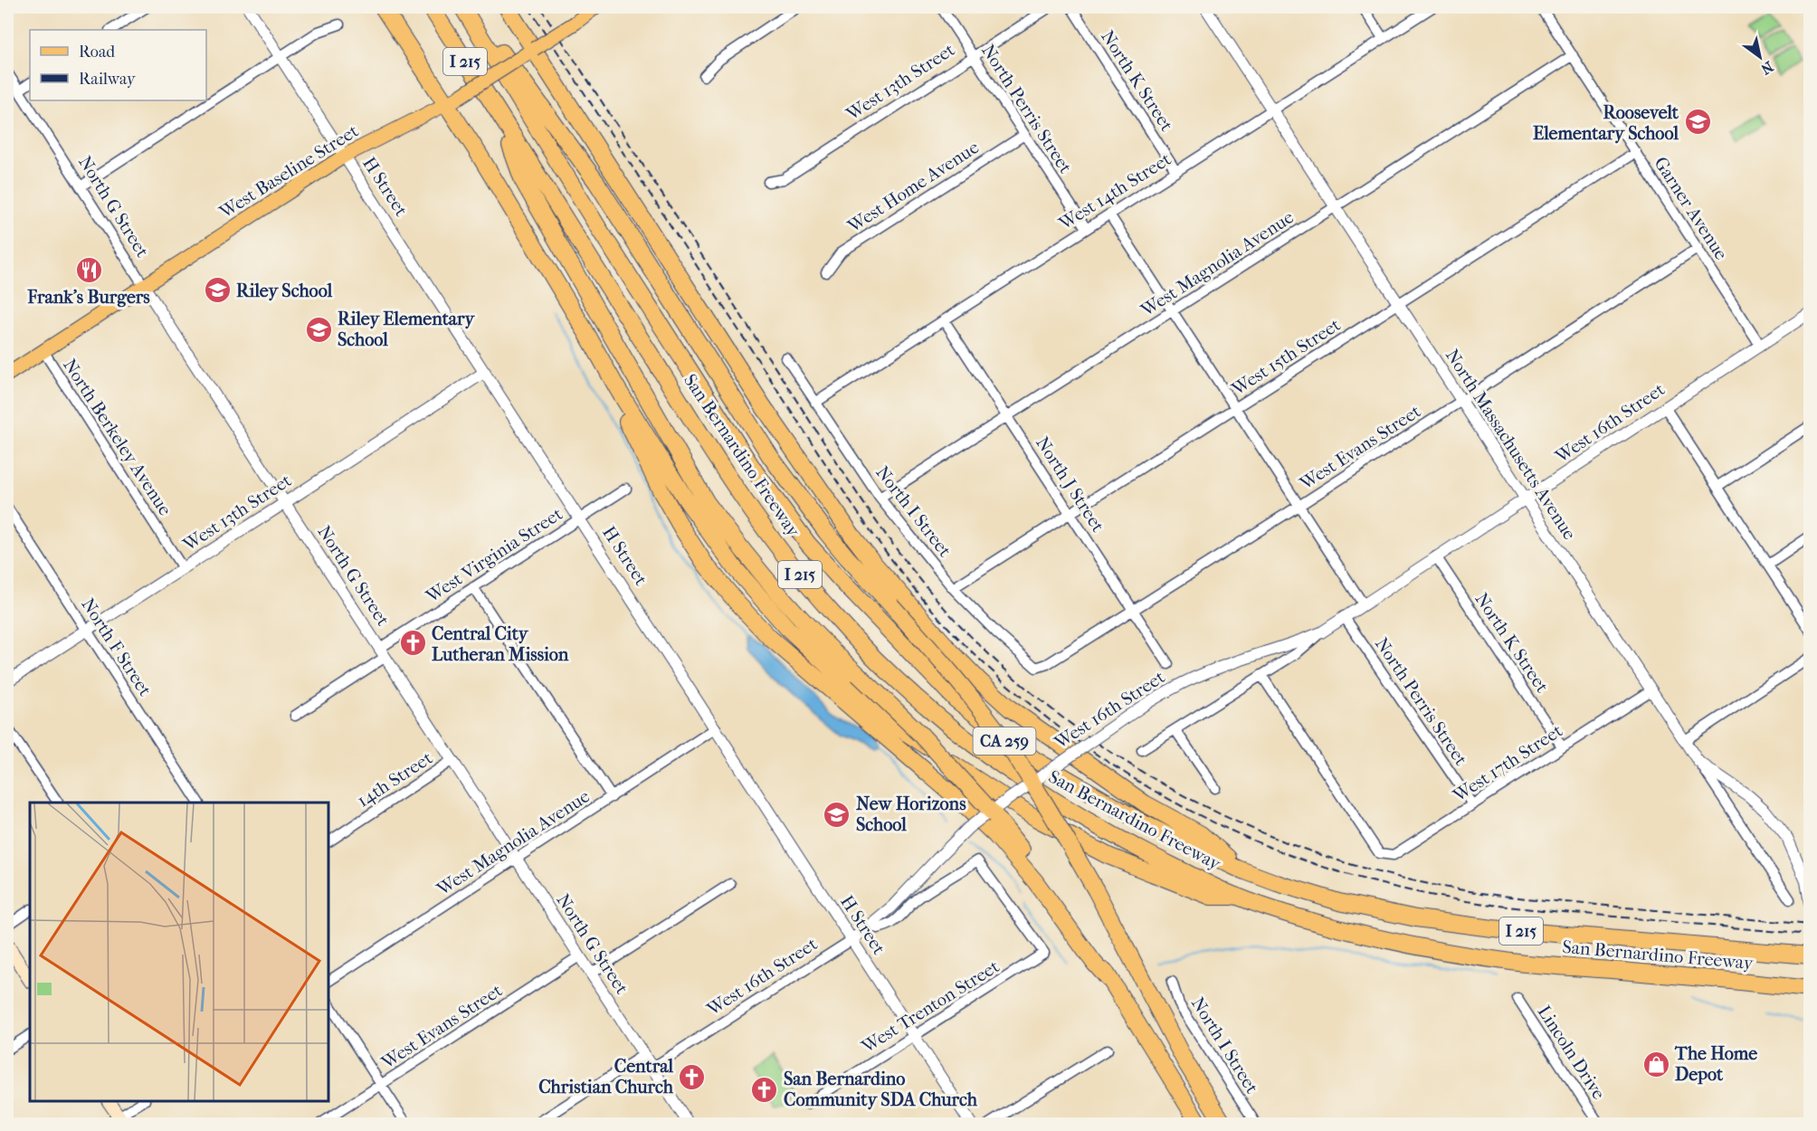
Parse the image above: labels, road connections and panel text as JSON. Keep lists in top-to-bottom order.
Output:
{
  "streets": {
    "highway": ["I 215", "San Bernardino Freeway", "CA 259"],
    "main road": ["West Baseline Street"],
    "street": [
      "North K Street",
      "West 13th Street",
      "North Perris Street",
      "H Street",
      "West Home Avenue",
      "West 14th Street",
      "North G Street",
      "Garner Avenue",
      "West Magnolia Avenue",
      "West 15th Street",
      "West 16th Street",
      "North Berkeley Avenue",
      "North Massachusetts Avenue",
      "West Evans Street",
      "North J Street",
      "North I Street",
      "West Virginia Street",
      "North F Street",
      "West 17th Street",
      "14th Street",
      "West Trenton Street",
      "Lincoln Drive"
    ]
  },
  "crossings": [
    ["North K Street", "West 14th Street"],
    ["North K Street", "West 16th Street"],
    ["North K Street", "West 17th Street"],
    ["West 13th Street", "North Perris Street"],
    ["West 13th Street", "H Street"],
    ["West 13th Street", "North G Street"],
    ["West 13th Street", "North Berkeley Avenue"],
    ["West 13th Street", "North F Street"],
    ["North Perris Street", "West Home Avenue"],
    ["North Perris Street", "West 14th Street"],
    ["North Perris Street", "West 16th Street"],
    ["North Perris Street", "West 17th Street"],
    ["West Baseline Street", "H Street"],
    ["West Baseline Street", "North G Street"],
    ["West Baseline Street", "North Berkeley Avenue"],
    ["H Street", "West Magnolia Avenue"],
    ["H Street", "West 16th Street"],
    ["H Street", "West Virginia Street"],
    ["H Street", "West Trenton Street"],
    ["West 14th Street", "North Massachusetts Avenue"],
    ["West 14th Street", "North J Street"],
    ["West 14th Street", "North I Street"],
    ["North G Street", "West Magnolia Avenue"],
    ["North G Street", "West 16th Street"],
    ["North G Street", "West Evans Street"],
    ["North G Street", "West Virginia Street"],
    ["North G Street", "14th Street"],
    ["Garner Avenue", "West Magnolia Avenue"],
    ["Garner Avenue", "West 15th Street"],
    ["Garner Avenue", "West 16th Street"],
    ["Garner Avenue", "West Evans Street"],
    ["West Magnolia Avenue", "North Massachusetts Avenue"],
    ["West Magnolia Avenue", "North J Street"],
    ["West Magnolia Avenue", "North I Street"],
    ["West 15th Street", "North Massachusetts Avenue"],
    ["West 15th Street", "North J Street"],
    ["West 15th Street", "North I Street"],
    ["West 16th Street", "North Massachusetts Avenue"],
    ["West 16th Street", "West 17th Street"],
    ["West 16th Street", "West Trenton Street"],
    ["North Massachusetts Avenue", "West Evans Street"],
    ["North Massachusetts Avenue", "West 17th Street"],
    ["West Evans Street", "North J Street"],
    ["West Evans Street", "North I Street"]
  ],
  "places": {
    "school or university": [
      "Roosevelt Elementary School",
      "Riley School",
      "Riley Elementary School",
      "New Horizons School"
    ],
    "restaurant": ["Frank's Burgers"],
    "church": ["Central City Lutheran Mission", "Central Christian Church", "San Bernardino Community SDA Church"],
    "shop": ["The Home Depot"]
  },
  "legend": ["Road", "Railway"],
  "north": "bottom right"
}
